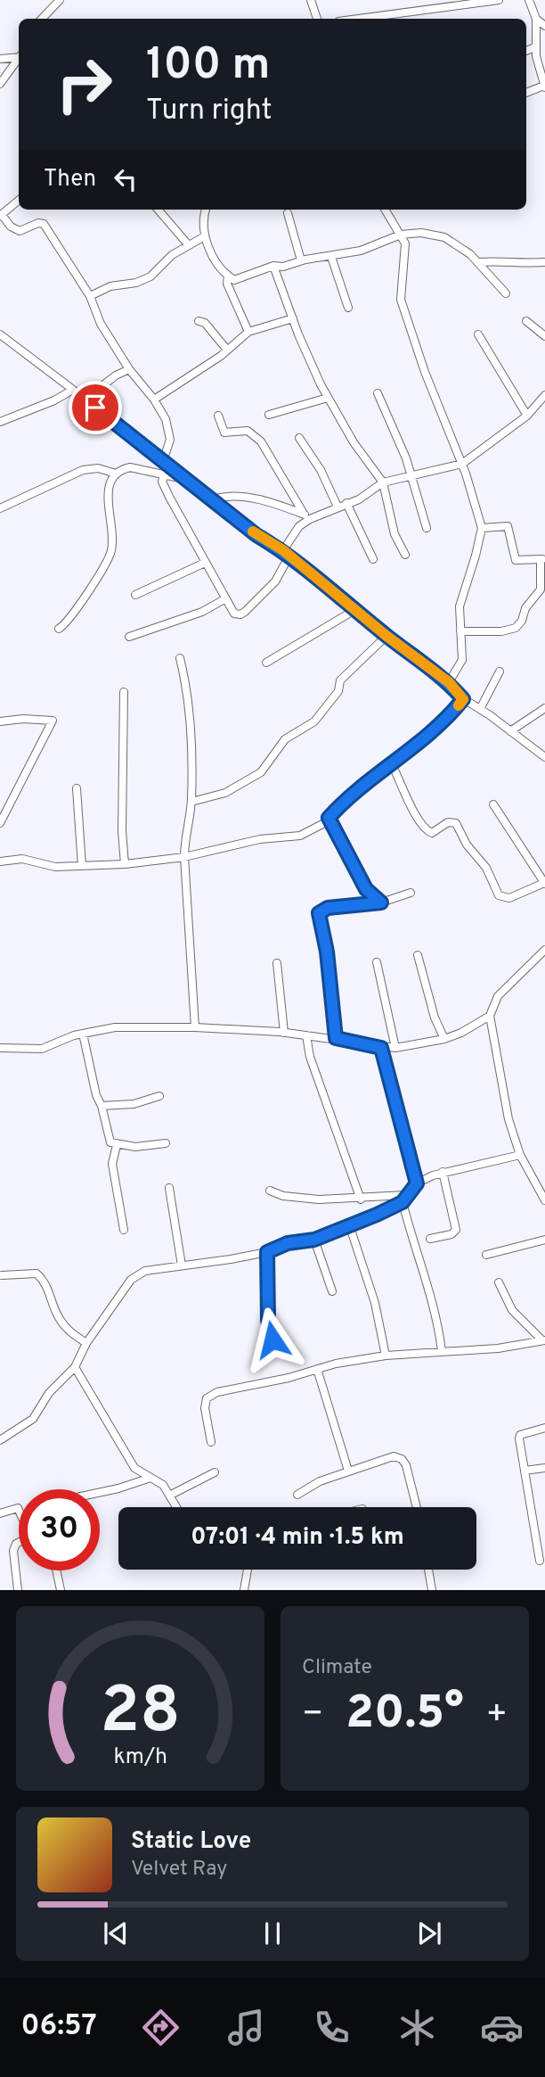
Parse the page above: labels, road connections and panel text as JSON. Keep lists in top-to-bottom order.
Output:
{
  "page": {
    "turn": ["100 m", "Turn right"],
    "then": "Then",
    "limit": "30",
    "trip": "07:01 · 4 min · 1.5 km",
    "tile": "Climate",
    "heat": ["−", "20.5°", "+"],
    "song": ["Static Love", "Velvet Ray"],
    "tabs": "06:57",
    "gauge": ["28", "km/h"]
  }
}
